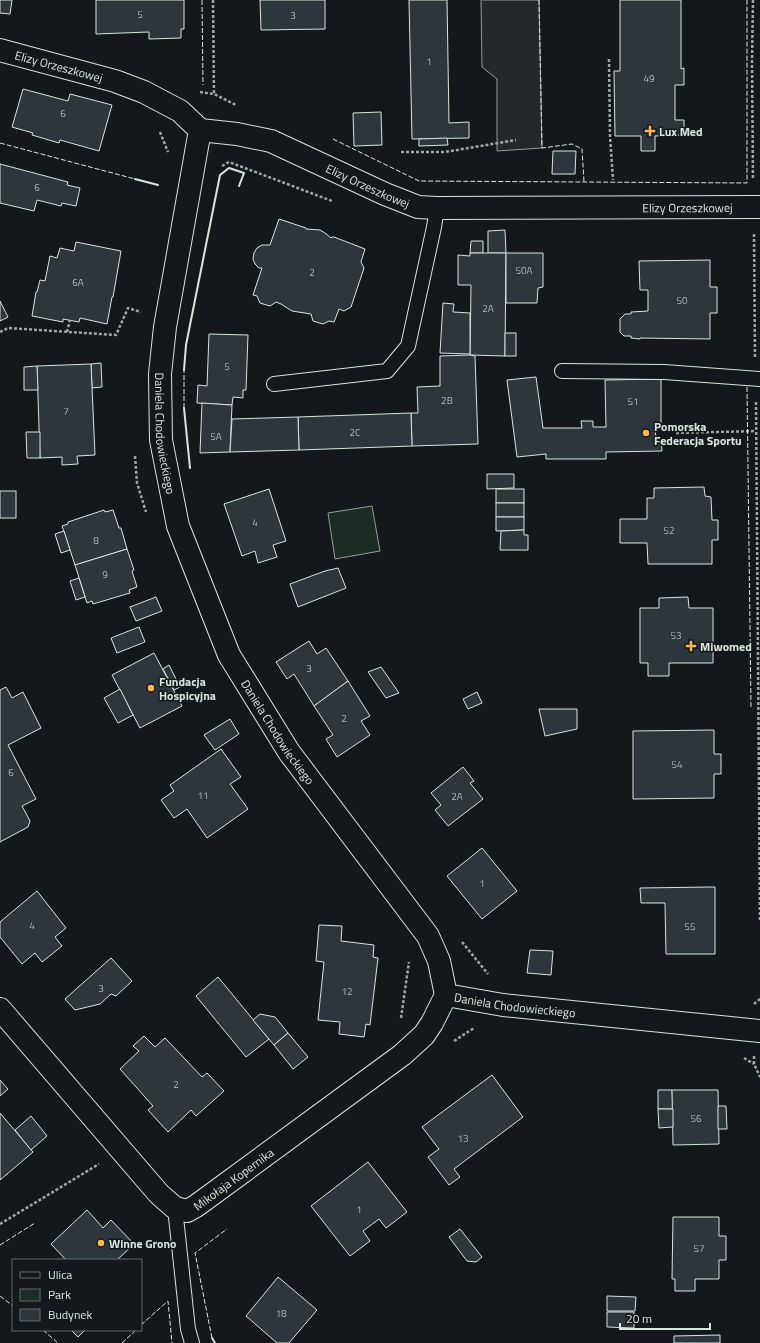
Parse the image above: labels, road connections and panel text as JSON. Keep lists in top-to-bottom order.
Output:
{
  "streets": {
    "street": ["Elizy Orzeszkowej", "Daniela Chodowieckiego", "Mikołaja Kopernika"]
  },
  "crossings": [
    ["Elizy Orzeszkowej", "Daniela Chodowieckiego"],
    ["Daniela Chodowieckiego", "Mikołaja Kopernika"]
  ],
  "places": {
    "health": ["Lux Med", "Miwomed"],
    "other": ["Pomorska Federacja Sportu", "Fundacja Hospicyjna", "Winne Grono"]
  },
  "house_numbers": [
    "5",
    "3",
    "1",
    "49",
    "6",
    "6",
    "50A",
    "2",
    "6A",
    "50",
    "2A",
    "5",
    "2B",
    "51",
    "7",
    "2C",
    "5A",
    "4",
    "52",
    "8",
    "9",
    "53",
    "3",
    "2",
    "54",
    "6",
    "11",
    "2A",
    "1",
    "4",
    "55",
    "3",
    "12",
    "2",
    "56",
    "13",
    "1",
    "57",
    "18"
  ],
  "legend": ["Ulica", "Park", "Budynek"],
  "scale_bar": "20 m"
}
